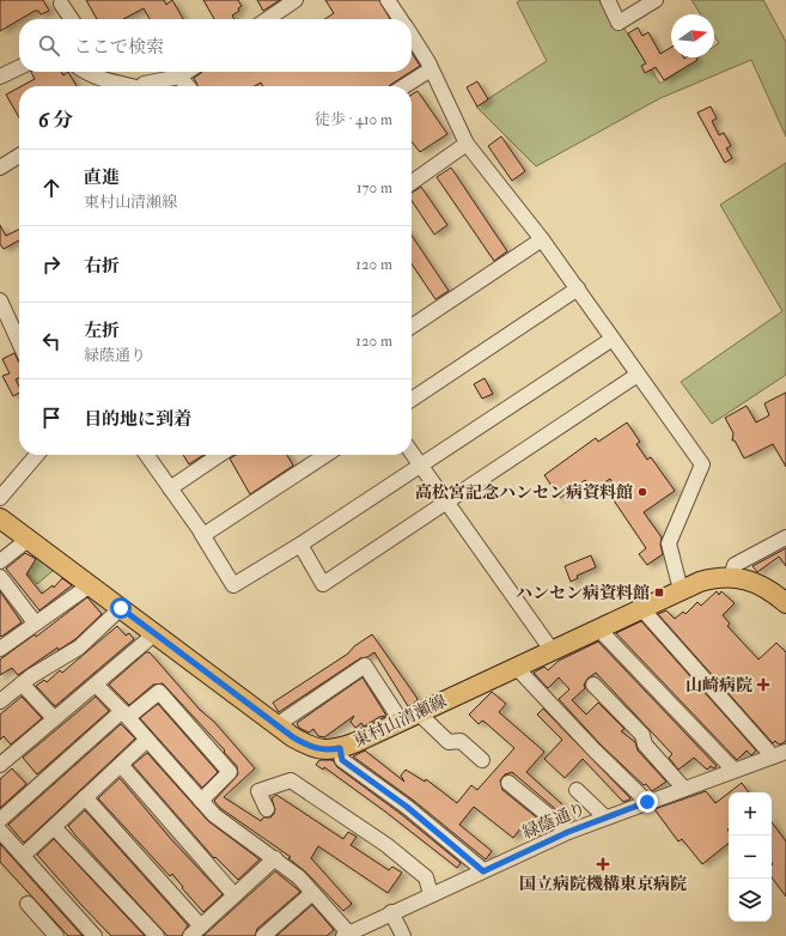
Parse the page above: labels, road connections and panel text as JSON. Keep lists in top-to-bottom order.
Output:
{
  "streets": {
    "main road": ["東村山清瀬線"],
    "street": ["緑蔭通り"]
  },
  "places": {
    "other": ["高松宮記念ハンセン病資料館"],
    "transit": ["ハンセン病資料館"],
    "health": ["山崎病院", "国立病院機構東京病院"]
  },
  "north": "right",
  "page": {
    "search": "ここで検索",
    "heading": ["6 分", "徒歩 · 410 m"],
    "list": [
      ["直進", "東村山清瀬線", "170 m"],
      ["右折", "120 m"],
      ["左折", "緑蔭通り", "120 m"],
      "目的地に到着"
    ],
    "map_buttons": ["+", "−"]
  }
}
